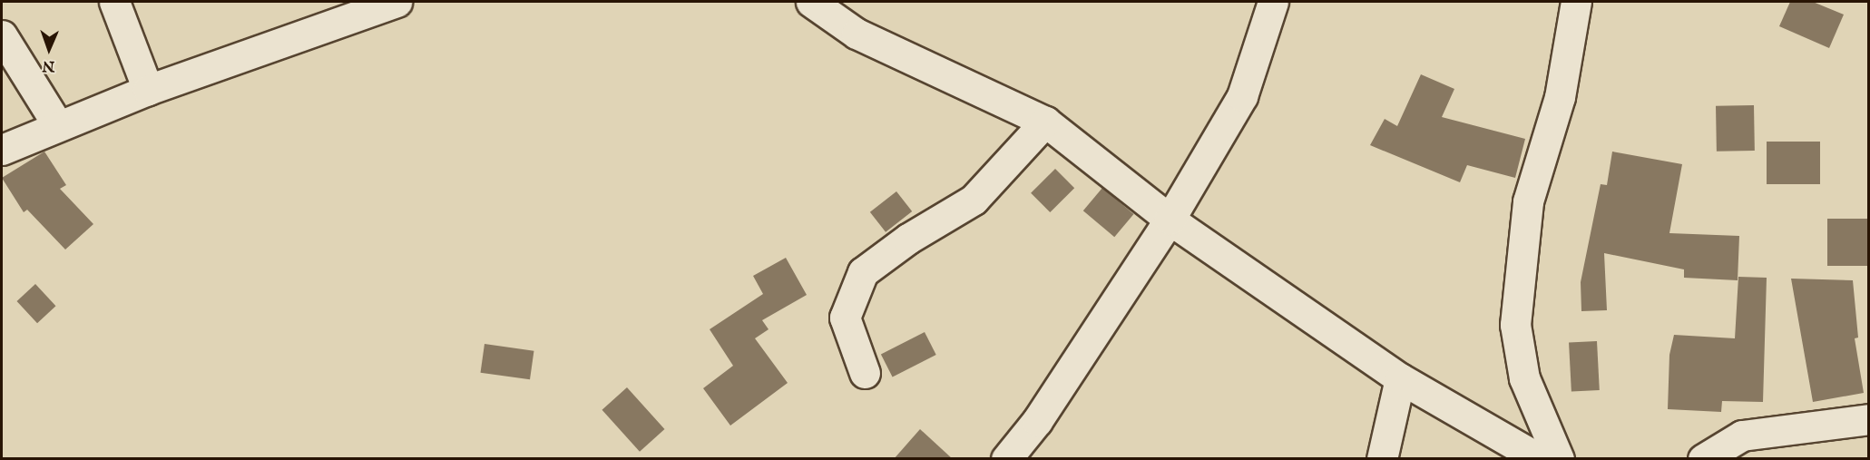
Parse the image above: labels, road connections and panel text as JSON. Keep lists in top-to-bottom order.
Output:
{
  "north": "bottom"
}
